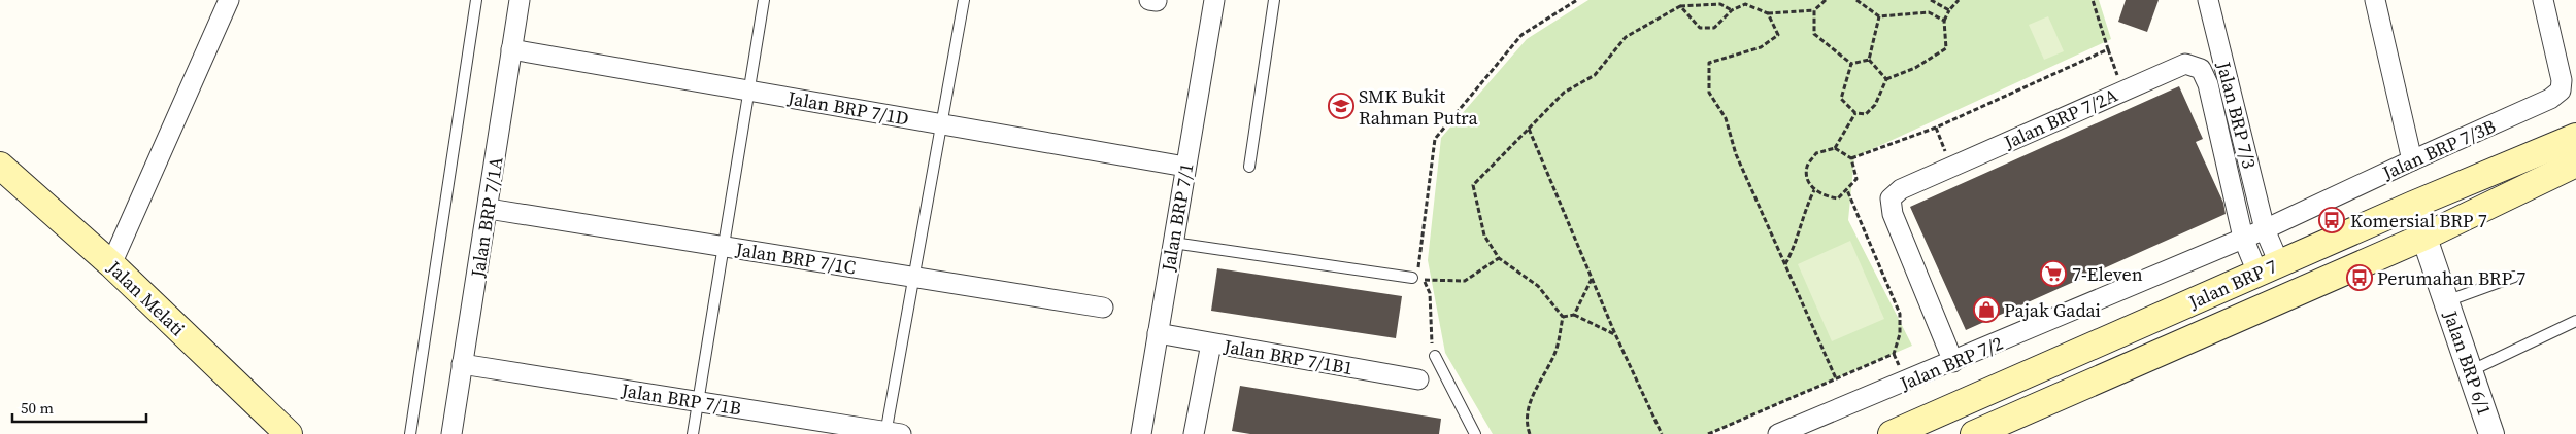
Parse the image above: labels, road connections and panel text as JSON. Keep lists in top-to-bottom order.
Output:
{
  "streets": {
    "main road": ["Jalan BRP 7", "Jalan Melati"],
    "street": [
      "Jalan BRP 7/1D",
      "Jalan BRP 7/3",
      "Jalan BRP 7/2A",
      "Jalan BRP 7/3B",
      "Jalan BRP 7/1A",
      "Jalan BRP 7/1",
      "Jalan BRP 7/1C",
      "Jalan BRP 7/1B1",
      "Jalan BRP 7/2",
      "Jalan BRP 6/1",
      "Jalan BRP 7/1B"
    ]
  },
  "crossings": [
    ["Jalan BRP 7/1D", "Jalan BRP 7/1A"],
    ["Jalan BRP 7/1D", "Jalan BRP 7/1"],
    ["Jalan BRP 7/3", "Jalan BRP 7/3B"],
    ["Jalan BRP 7/3", "Jalan BRP 7/2"],
    ["Jalan BRP 7/2A", "Jalan BRP 7"],
    ["Jalan BRP 7/2A", "Jalan BRP 7/2"],
    ["Jalan BRP 7/3B", "Jalan BRP 7/2"],
    ["Jalan BRP 7/1A", "Jalan BRP 7/1C"],
    ["Jalan BRP 7/1A", "Jalan BRP 7/1B"],
    ["Jalan BRP 7/1", "Jalan BRP 7/1B1"],
    ["Jalan BRP 7", "Jalan BRP 6/1"]
  ],
  "places": {
    "school or university": ["SMK Bukit Rahman Putra"],
    "bus stop": ["Komersial BRP 7", "Perumahan BRP 7"],
    "supermarket": ["7-Eleven"],
    "shop": ["Pajak Gadai"]
  },
  "scale_bar": "50 m"
}
